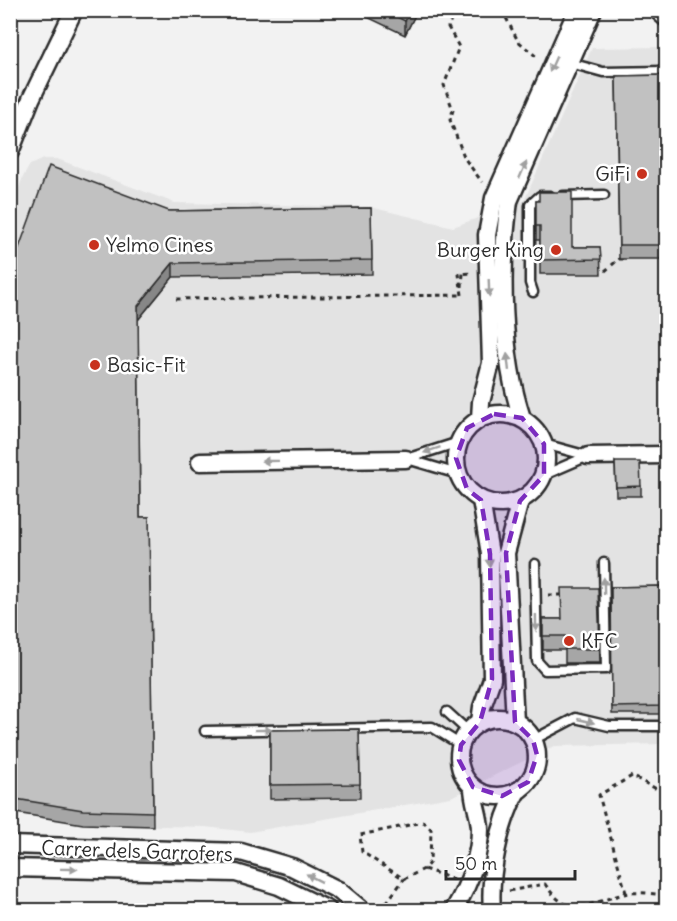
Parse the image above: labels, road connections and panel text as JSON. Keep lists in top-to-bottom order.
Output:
{
  "streets": {
    "street": ["Carrer dels Garrofers"]
  },
  "places": [
    "GiFi",
    "Yelmo Cines",
    "Burger King",
    "Basic-Fit",
    "KFC"
  ],
  "scale_bar": "50 m"
}
